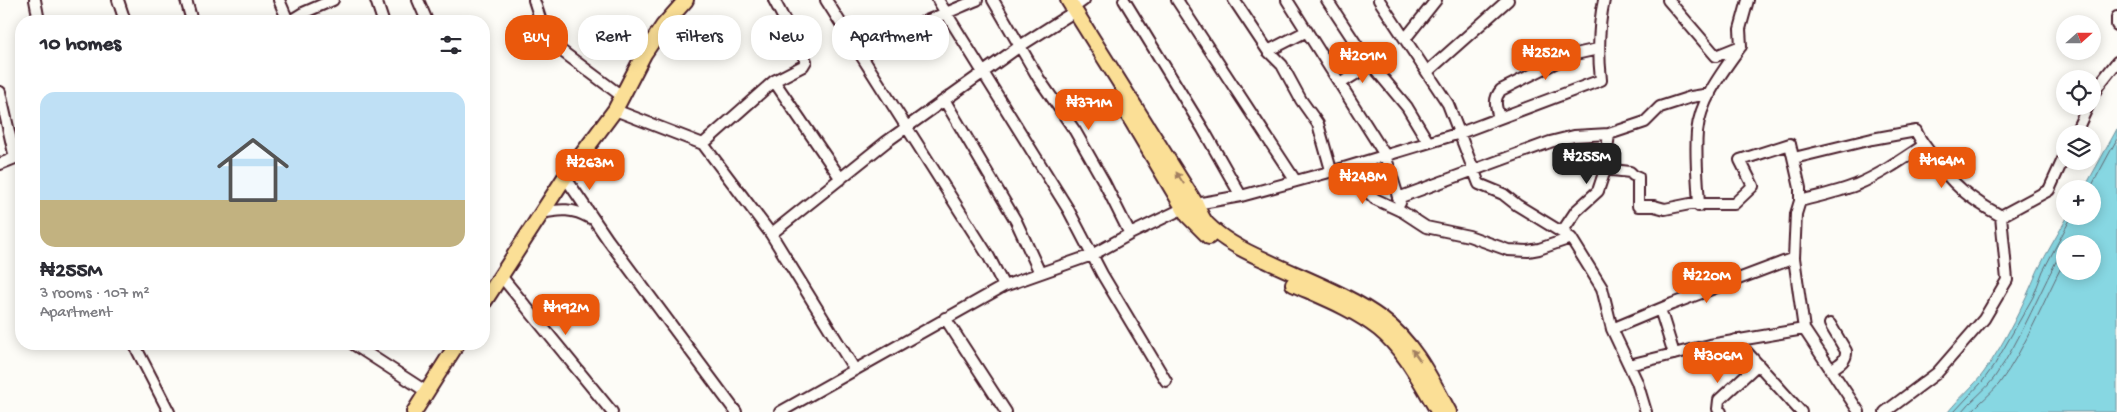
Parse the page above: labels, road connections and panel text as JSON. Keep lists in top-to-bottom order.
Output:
{
  "north": "right",
  "page": {
    "map_buttons": ["+", "−"],
    "chip": [
      "Buy",
      "Rent",
      "Filters",
      "New",
      "Apartment"
    ],
    "heading": "10 homes",
    "price": [
      "₦252M",
      "₦201M",
      "₦371M",
      "₦255M",
      "₦164M",
      "₦263M",
      "₦248M",
      "₦220M",
      "₦192M",
      "₦306M"
    ],
    "list": [
      {
        "name": "₦255M",
        "note": "3 rooms · 107 m² · Apartment"
      }
    ]
  }
}
